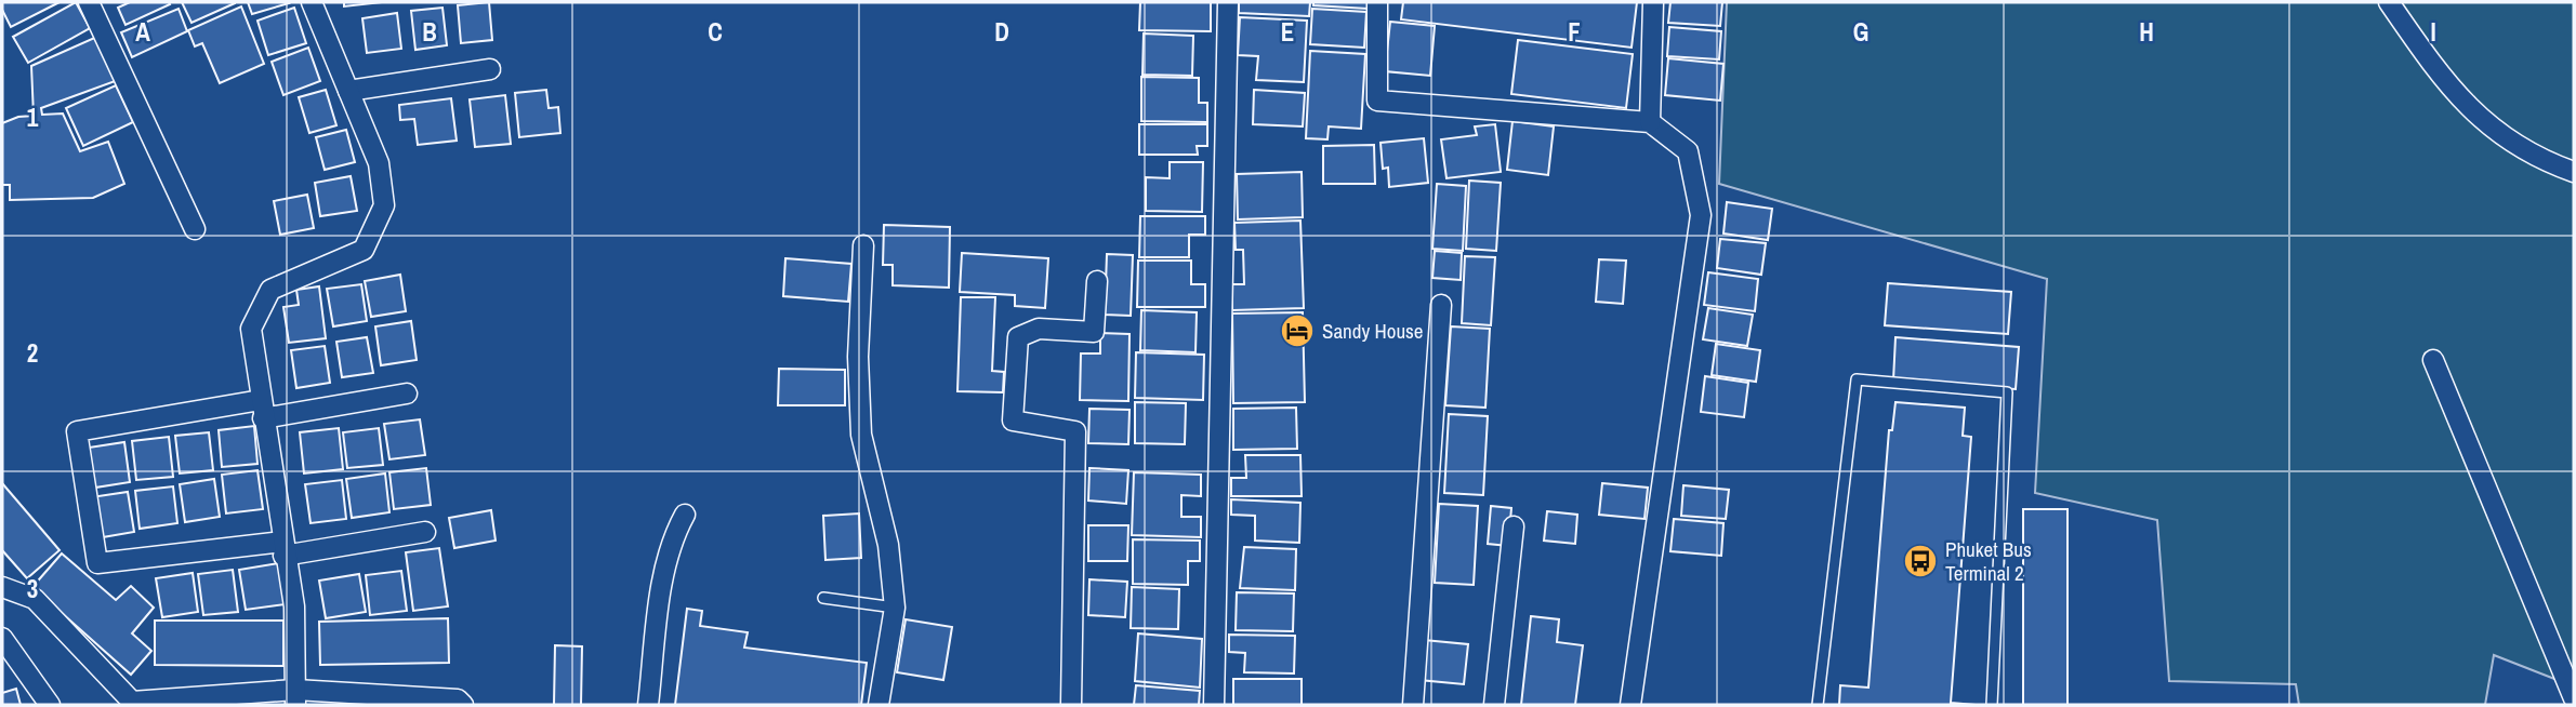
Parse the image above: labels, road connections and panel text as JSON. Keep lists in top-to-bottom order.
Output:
{
  "places": {
    "hotel": ["Sandy House"],
    "bus stop": ["Phuket Bus Terminal 2"]
  },
  "grid": {
    "columns": [
      "A",
      "B",
      "C",
      "D",
      "E",
      "F",
      "G",
      "H",
      "I"
    ],
    "rows": ["1", "2", "3"]
  }
}
